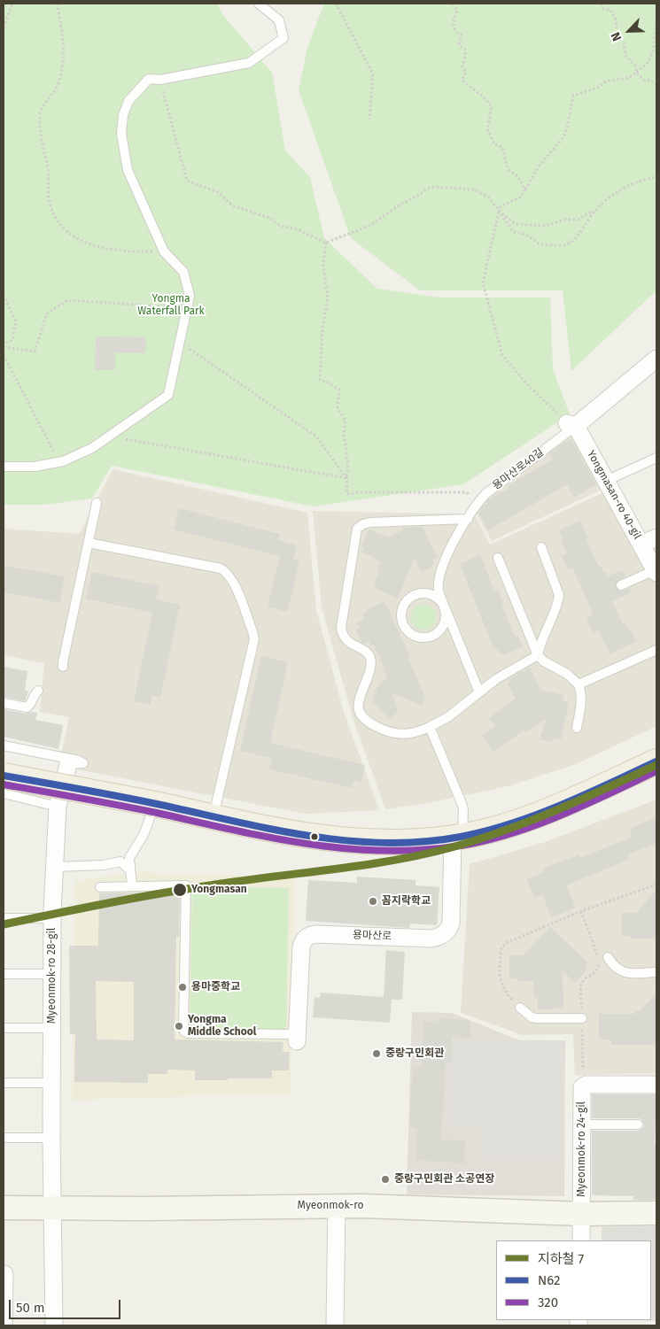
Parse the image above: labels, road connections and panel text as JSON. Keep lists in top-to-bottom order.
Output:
{
  "streets": {
    "street": [
      "Yongmasan-ro 40-gil",
      "용마산로",
      "Myeonmok-ro 28-gil",
      "Myeonmok-ro 24-gil",
      "Myeonmok-ro"
    ],
    "lane": ["용마산로40길"]
  },
  "crossings": [
    ["용마산로40길", "Yongmasan-ro 40-gil"],
    ["Myeonmok-ro 28-gil", "Myeonmok-ro"],
    ["Myeonmok-ro 24-gil", "Myeonmok-ro"]
  ],
  "parks": ["Yongma Waterfall Park"],
  "places": [
    "Yongmasan",
    "꼼지락학교",
    "용마중학교",
    "Yongma Middle School",
    "중랑구민회관",
    "중랑구민회관 소공연장"
  ],
  "lines": ["transit line N62", "metro line 7", "transit line 320"],
  "legend": ["지하철 7", "N62", "320"],
  "scale_bar": "50 m",
  "north": "bottom left"
}
